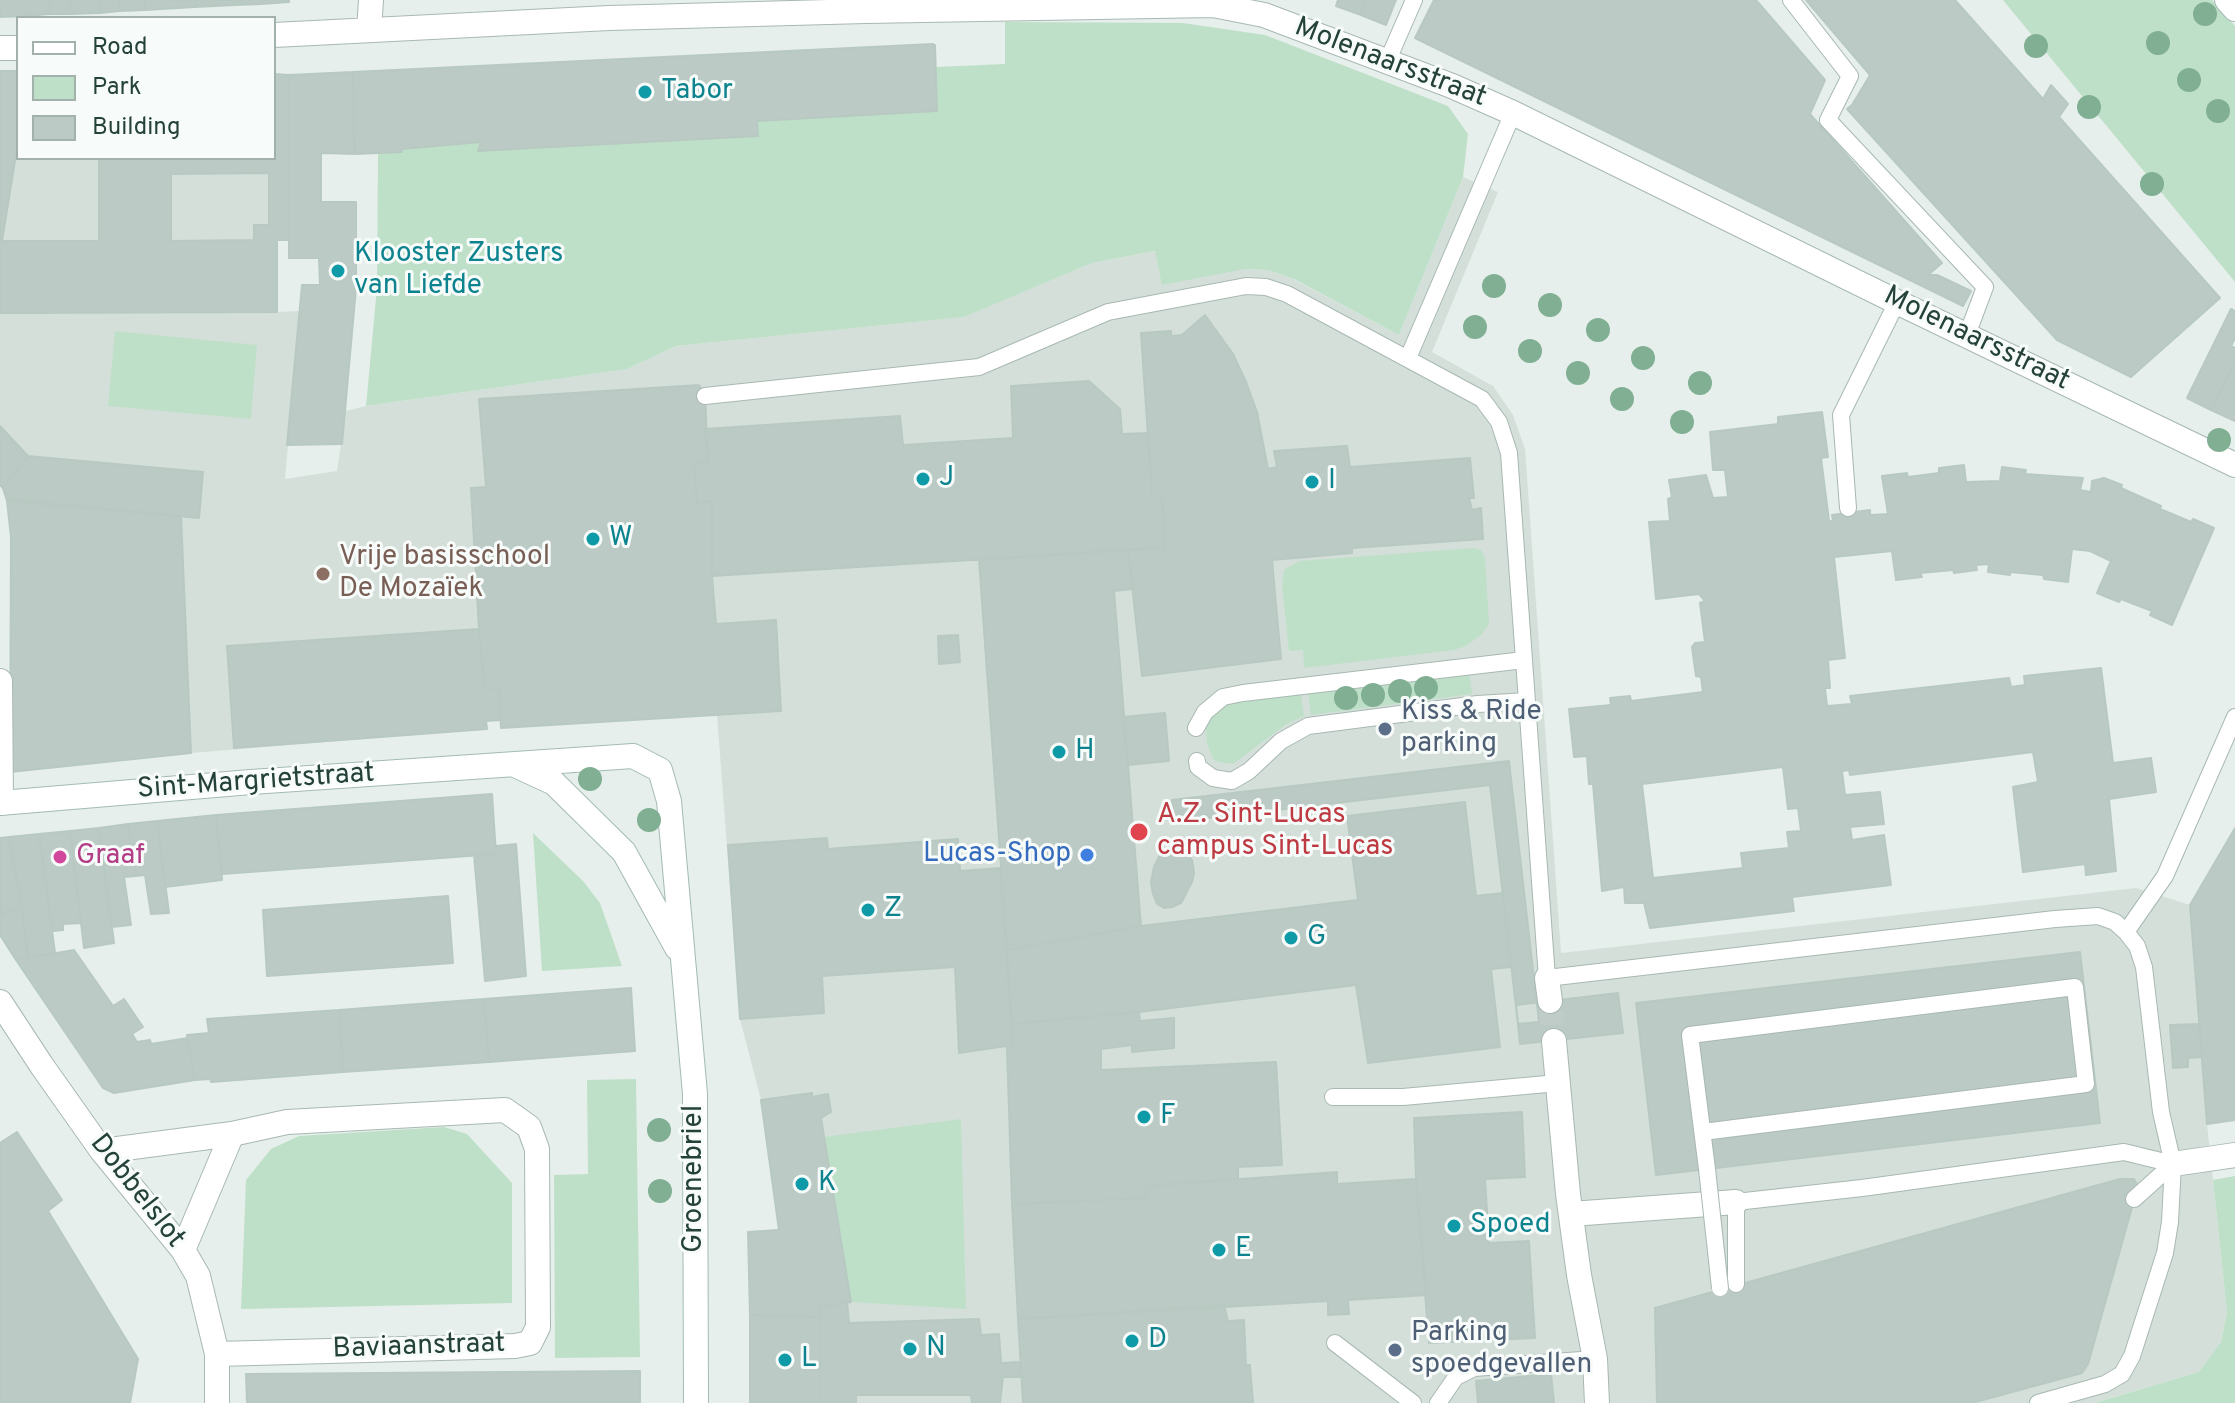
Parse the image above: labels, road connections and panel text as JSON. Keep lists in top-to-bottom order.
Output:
{
  "streets": {
    "street": [
      "Molenaarsstraat",
      "Sint-Margrietstraat",
      "Groenebriel",
      "Dobbelslot",
      "Baviaanstraat"
    ]
  },
  "crossings": [
    ["Sint-Margrietstraat", "Groenebriel"],
    ["Dobbelslot", "Baviaanstraat"]
  ],
  "places": [
    "Tabor",
    "Klooster Zusters van Liefde",
    "J",
    "I",
    "W",
    "Vrije basisschool De Mozaïek",
    "Kiss & Ride parking",
    "H",
    "A.Z. Sint-Lucas campus Sint-Lucas",
    "Lucas-Shop",
    "Graaf",
    "Z",
    "G",
    "F",
    "K",
    "Spoed",
    "E",
    "D",
    "N",
    "Parking spoedgevallen",
    "L"
  ],
  "legend": ["Road", "Park", "Building"]
}
